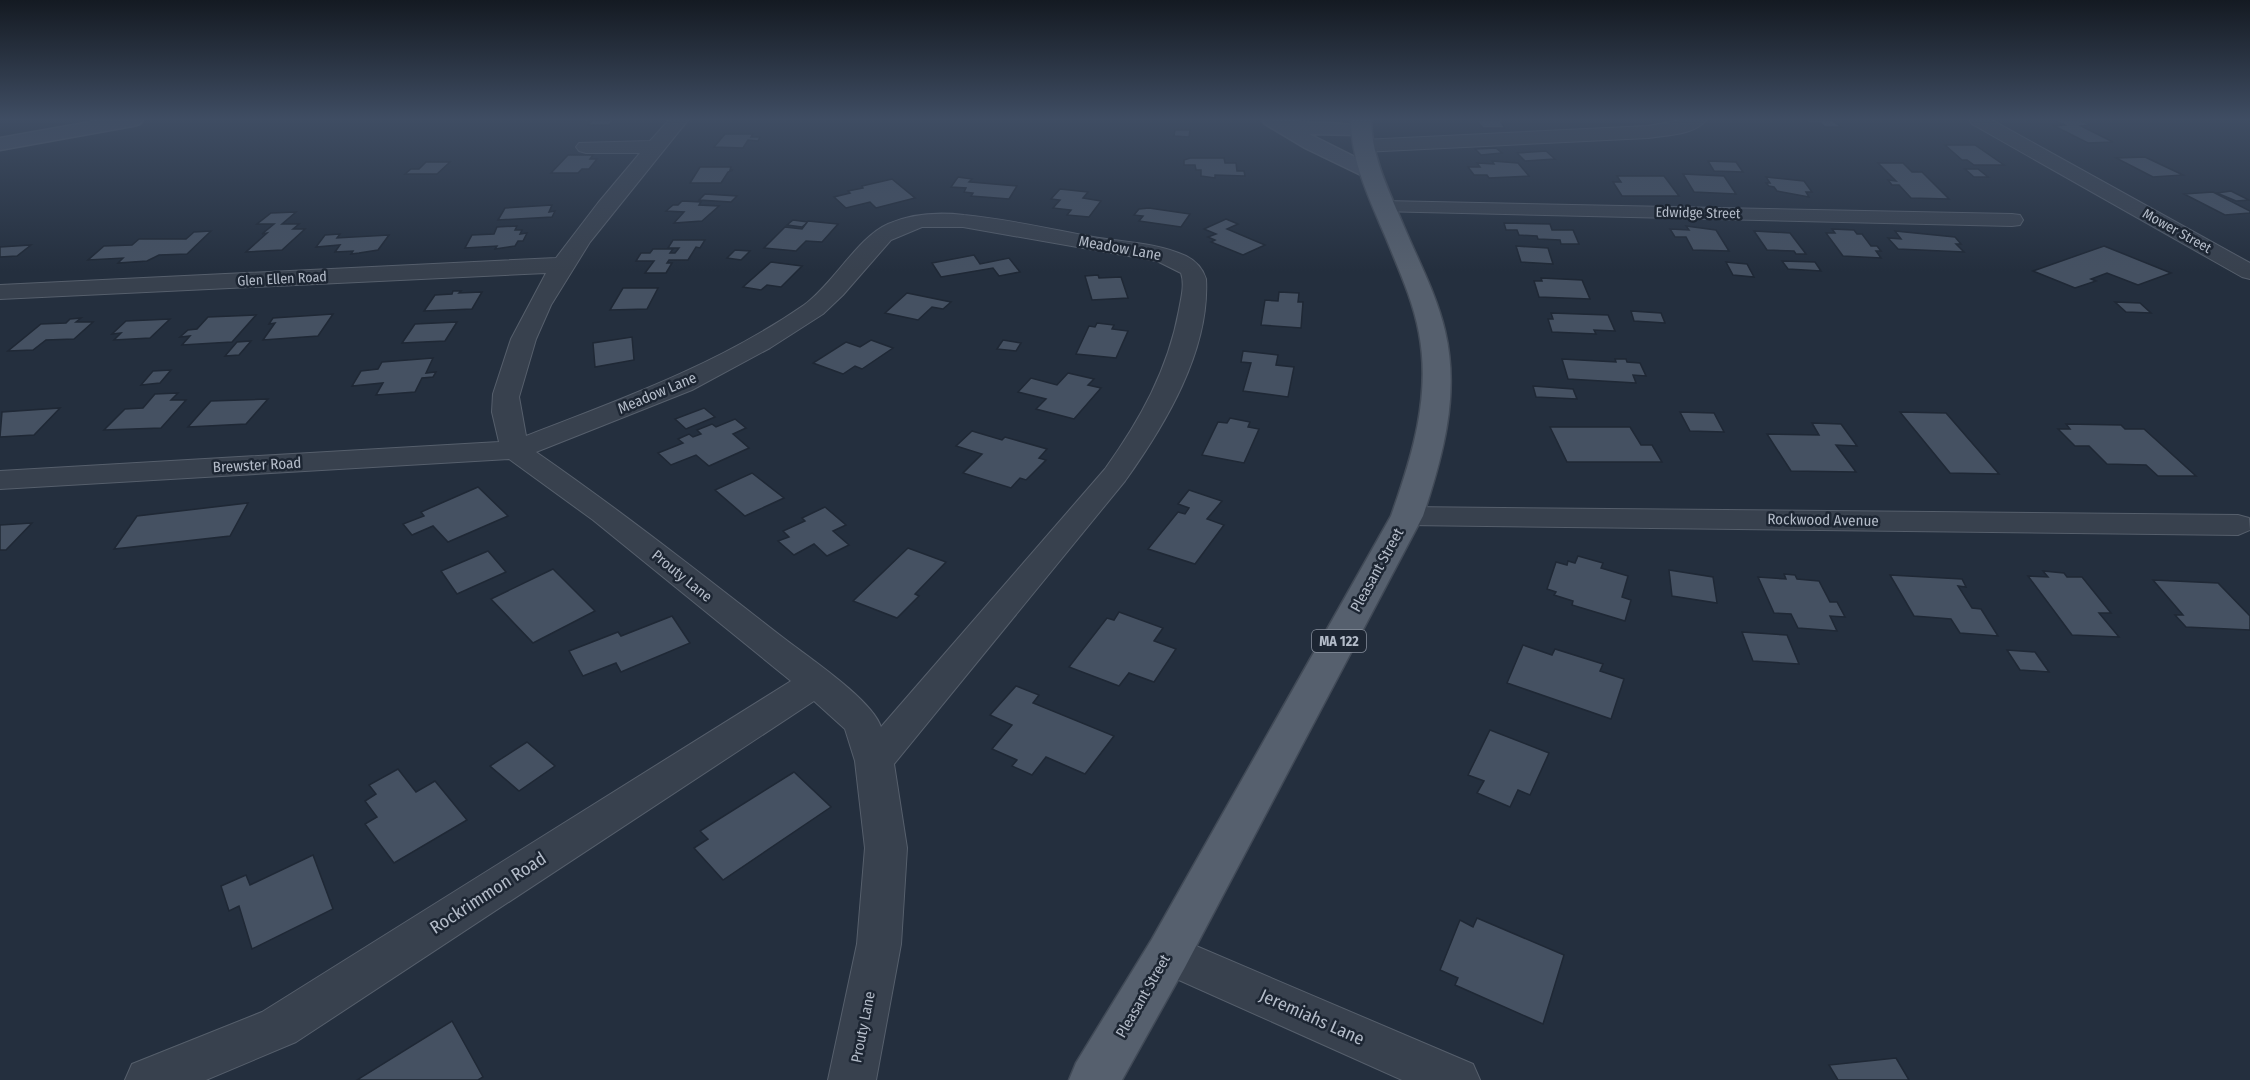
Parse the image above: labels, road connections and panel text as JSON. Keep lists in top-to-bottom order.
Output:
{
  "streets": {
    "main road": ["Pleasant Street", "MA 122"],
    "street": [
      "Edwidge Street",
      "Mower Street",
      "Meadow Lane",
      "Glen Ellen Road",
      "Brewster Road",
      "Rockwood Avenue",
      "Prouty Lane",
      "Rockrimmon Road",
      "Jeremiahs Lane"
    ]
  },
  "crossings": [
    ["Edwidge Street", "Pleasant Street"],
    ["Meadow Lane", "Brewster Road"],
    ["Meadow Lane", "Prouty Lane"],
    ["Brewster Road", "Prouty Lane"],
    ["Rockwood Avenue", "Pleasant Street"],
    ["Pleasant Street", "Jeremiahs Lane"],
    ["Prouty Lane", "Rockrimmon Road"]
  ]
}
